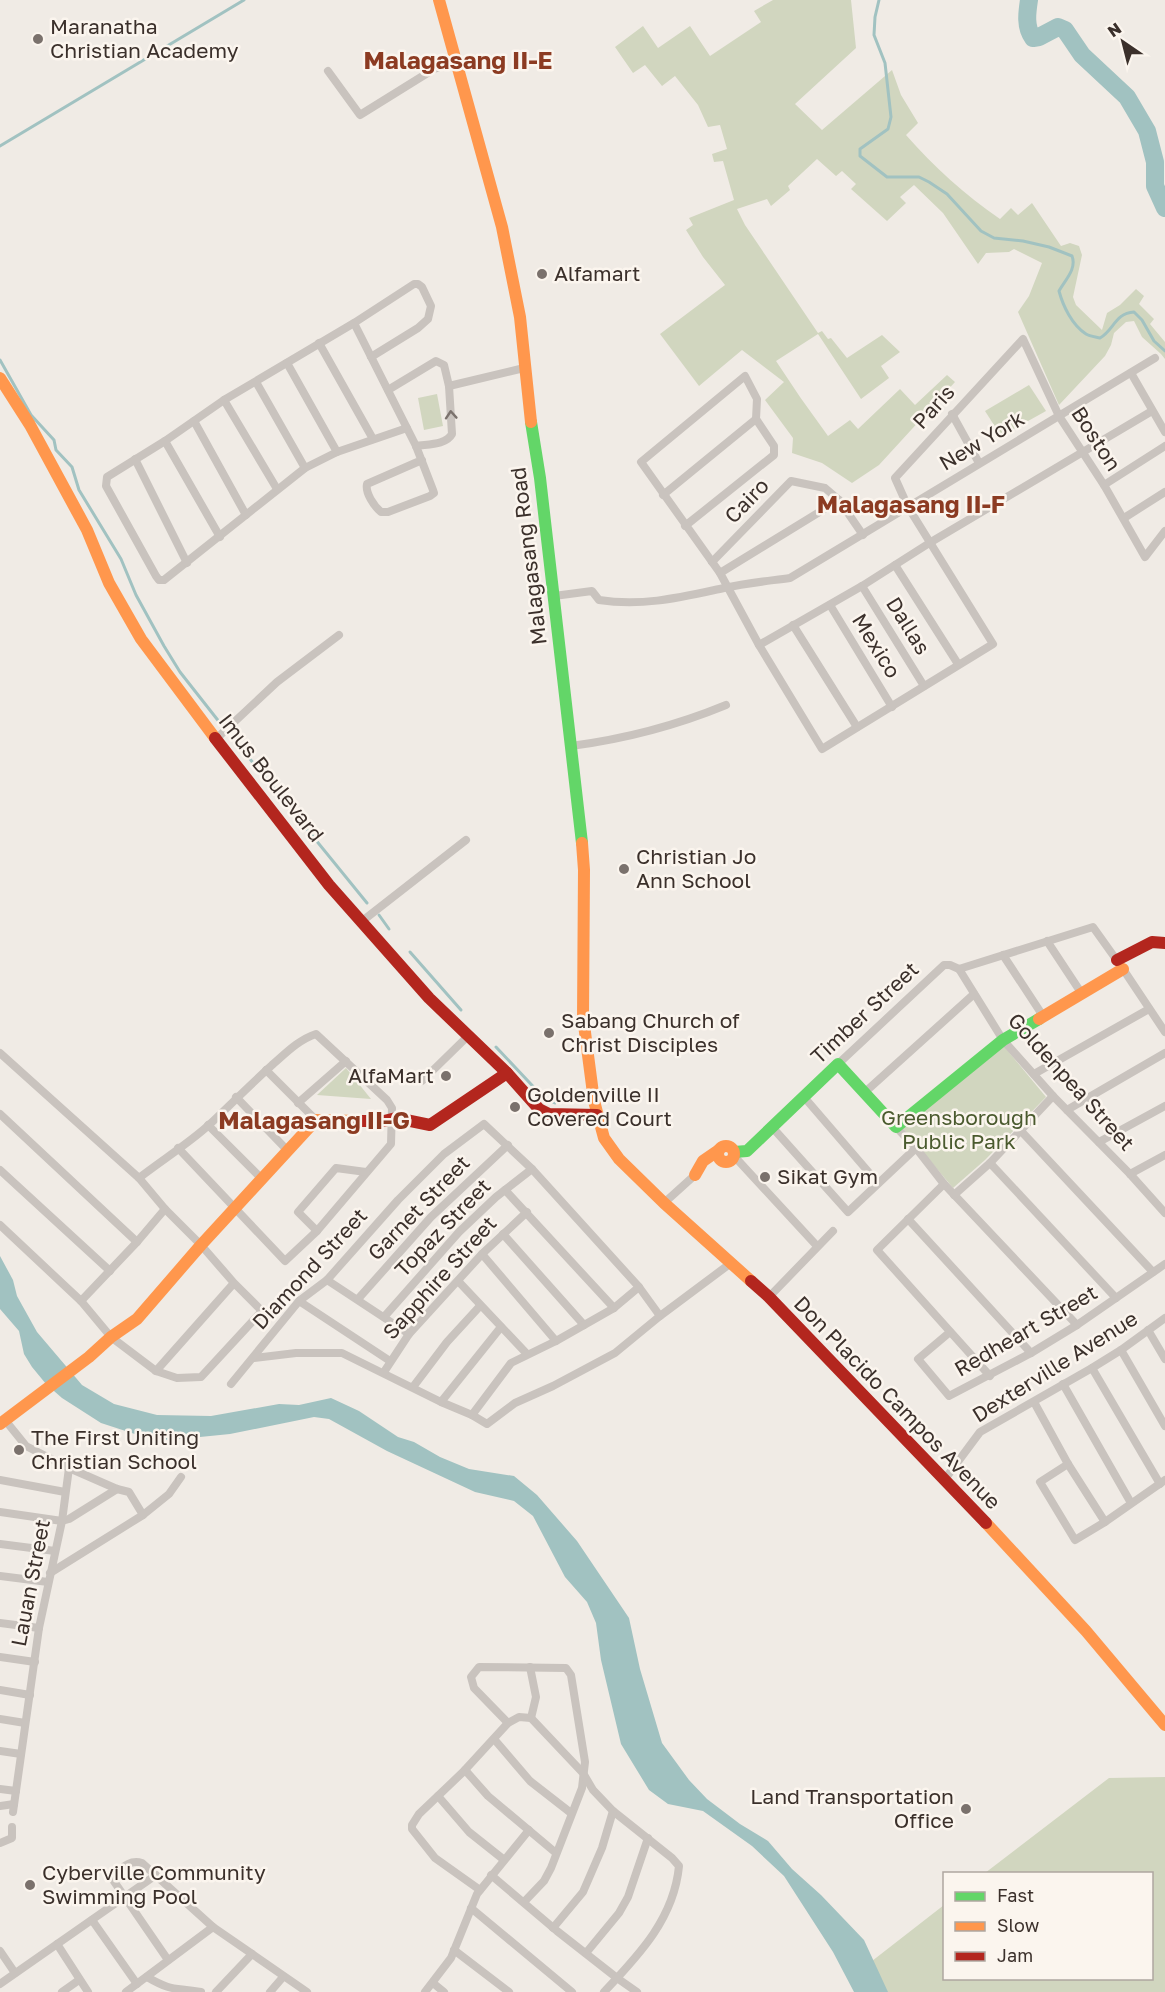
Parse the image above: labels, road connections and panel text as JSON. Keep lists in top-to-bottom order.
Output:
{
  "streets": {
    "main road": [
      "Malagasang Road",
      "Imus Boulevard",
      "Timber Street",
      "Don Placido Campos Avenue"
    ],
    "street": [
      "Paris",
      "Boston",
      "New York",
      "Cairo",
      "Dallas",
      "Mexico",
      "Goldenpea Street",
      "Garnet Street",
      "Topaz Street",
      "Diamond Street",
      "Sapphire Street",
      "Redheart Street",
      "Dexterville Avenue",
      "Lauan Street"
    ]
  },
  "crossings": [
    ["Paris", "Boston"],
    ["Paris", "New York"],
    ["Boston", "New York"],
    ["New York", "Cairo"],
    ["New York", "Malagasang Road"],
    ["Malagasang Road", "Imus Boulevard"],
    ["Malagasang Road", "Don Placido Campos Avenue"],
    ["Imus Boulevard", "Don Placido Campos Avenue"],
    ["Timber Street", "Goldenpea Street"],
    ["Garnet Street", "Diamond Street"],
    ["Topaz Street", "Diamond Street"],
    ["Diamond Street", "Sapphire Street"],
    ["Diamond Street", "Don Placido Campos Avenue"],
    ["Dexterville Avenue", "Don Placido Campos Avenue"]
  ],
  "districts": ["Malagasang II-E", "Malagasang II-F", "Malagasang II-G"],
  "parks": ["Greensborough Public Park"],
  "places": [
    "Maranatha Christian Academy",
    "Alfamart",
    "Christian Jo Ann School",
    "Sabang Church of Christ Disciples",
    "AlfaMart",
    "Goldenville II Covered Court",
    "Sikat Gym",
    "The First Uniting Christian School",
    "Land Transportation Office",
    "Cyberville Community Swimming Pool"
  ],
  "legend": ["Fast", "Slow", "Jam"],
  "north": "top left"
}
